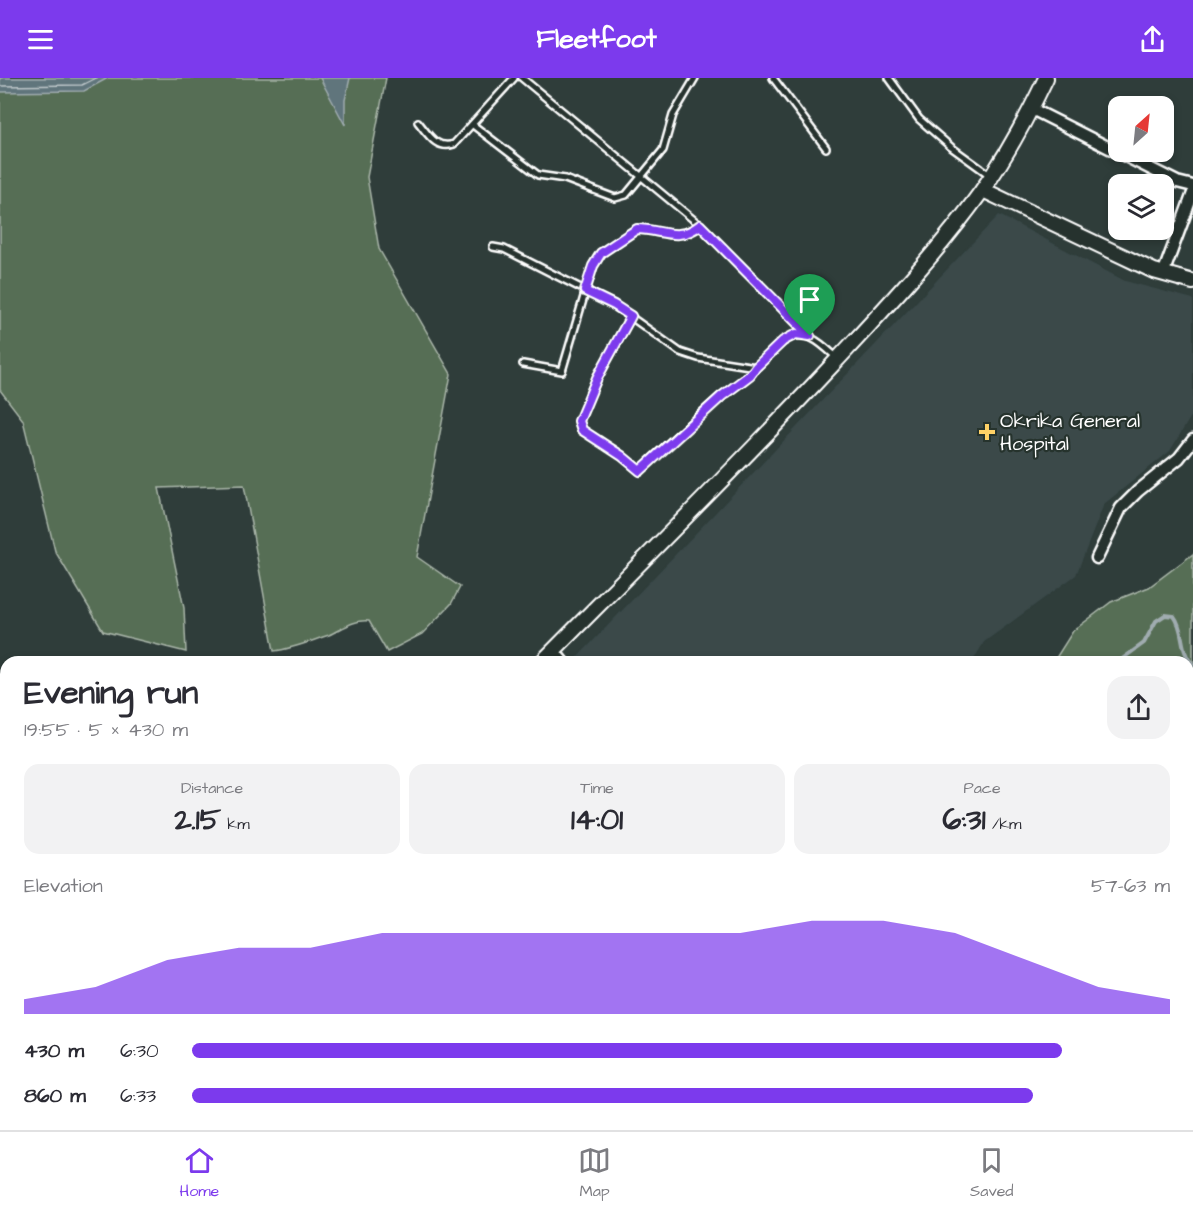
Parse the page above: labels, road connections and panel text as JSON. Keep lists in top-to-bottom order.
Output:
{
  "places": {
    "health": ["Okrika General Hospital"]
  },
  "north": "top right",
  "page": {
    "header": "Fleetfoot",
    "heading": ["Evening run", "19:55 · 5 × 430 m"],
    "stats": [
      ["Distance", "2.15 km"],
      ["Time", "14:01"],
      ["Pace", "6:31 /km"]
    ],
    "chart": ["Elevation", "57–63 m"],
    "list": [
      {
        "name": "430 m",
        "note": "6:30"
      },
      {
        "name": "860 m",
        "note": "6:33"
      }
    ],
    "tabs": ["Home", "Map", "Saved"]
  }
}
